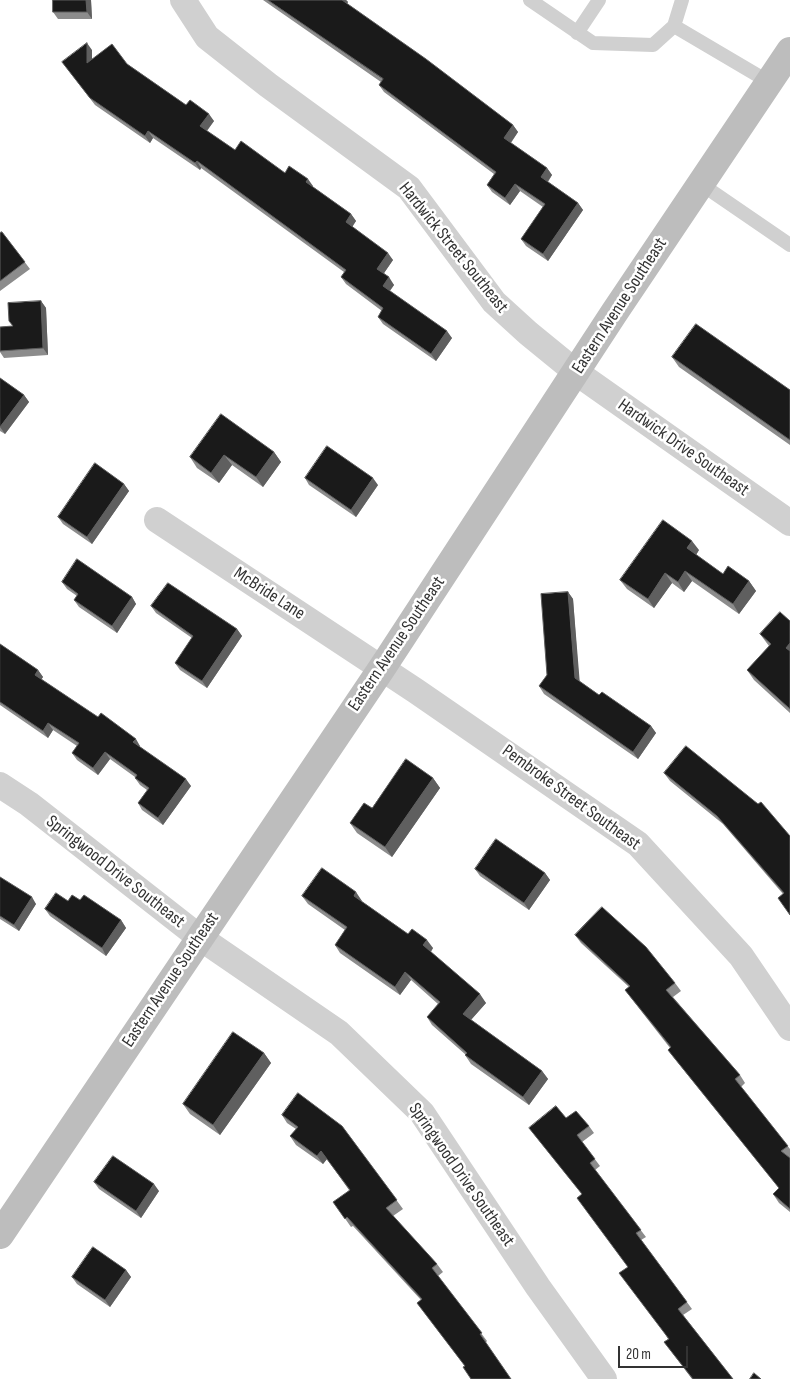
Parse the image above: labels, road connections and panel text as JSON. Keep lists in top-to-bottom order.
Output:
{
  "streets": {
    "street": [
      "Hardwick Street Southeast",
      "Eastern Avenue Southeast",
      "Hardwick Drive Southeast",
      "McBride Lane",
      "Pembroke Street Southeast",
      "Springwood Drive Southeast"
    ]
  },
  "crossings": [
    ["Hardwick Street Southeast", "Eastern Avenue Southeast"],
    ["Hardwick Street Southeast", "Hardwick Drive Southeast"],
    ["Eastern Avenue Southeast", "Hardwick Drive Southeast"],
    ["Eastern Avenue Southeast", "McBride Lane"],
    ["Eastern Avenue Southeast", "Pembroke Street Southeast"],
    ["Eastern Avenue Southeast", "Springwood Drive Southeast"],
    ["McBride Lane", "Pembroke Street Southeast"]
  ],
  "scale_bar": "20 m"
}
